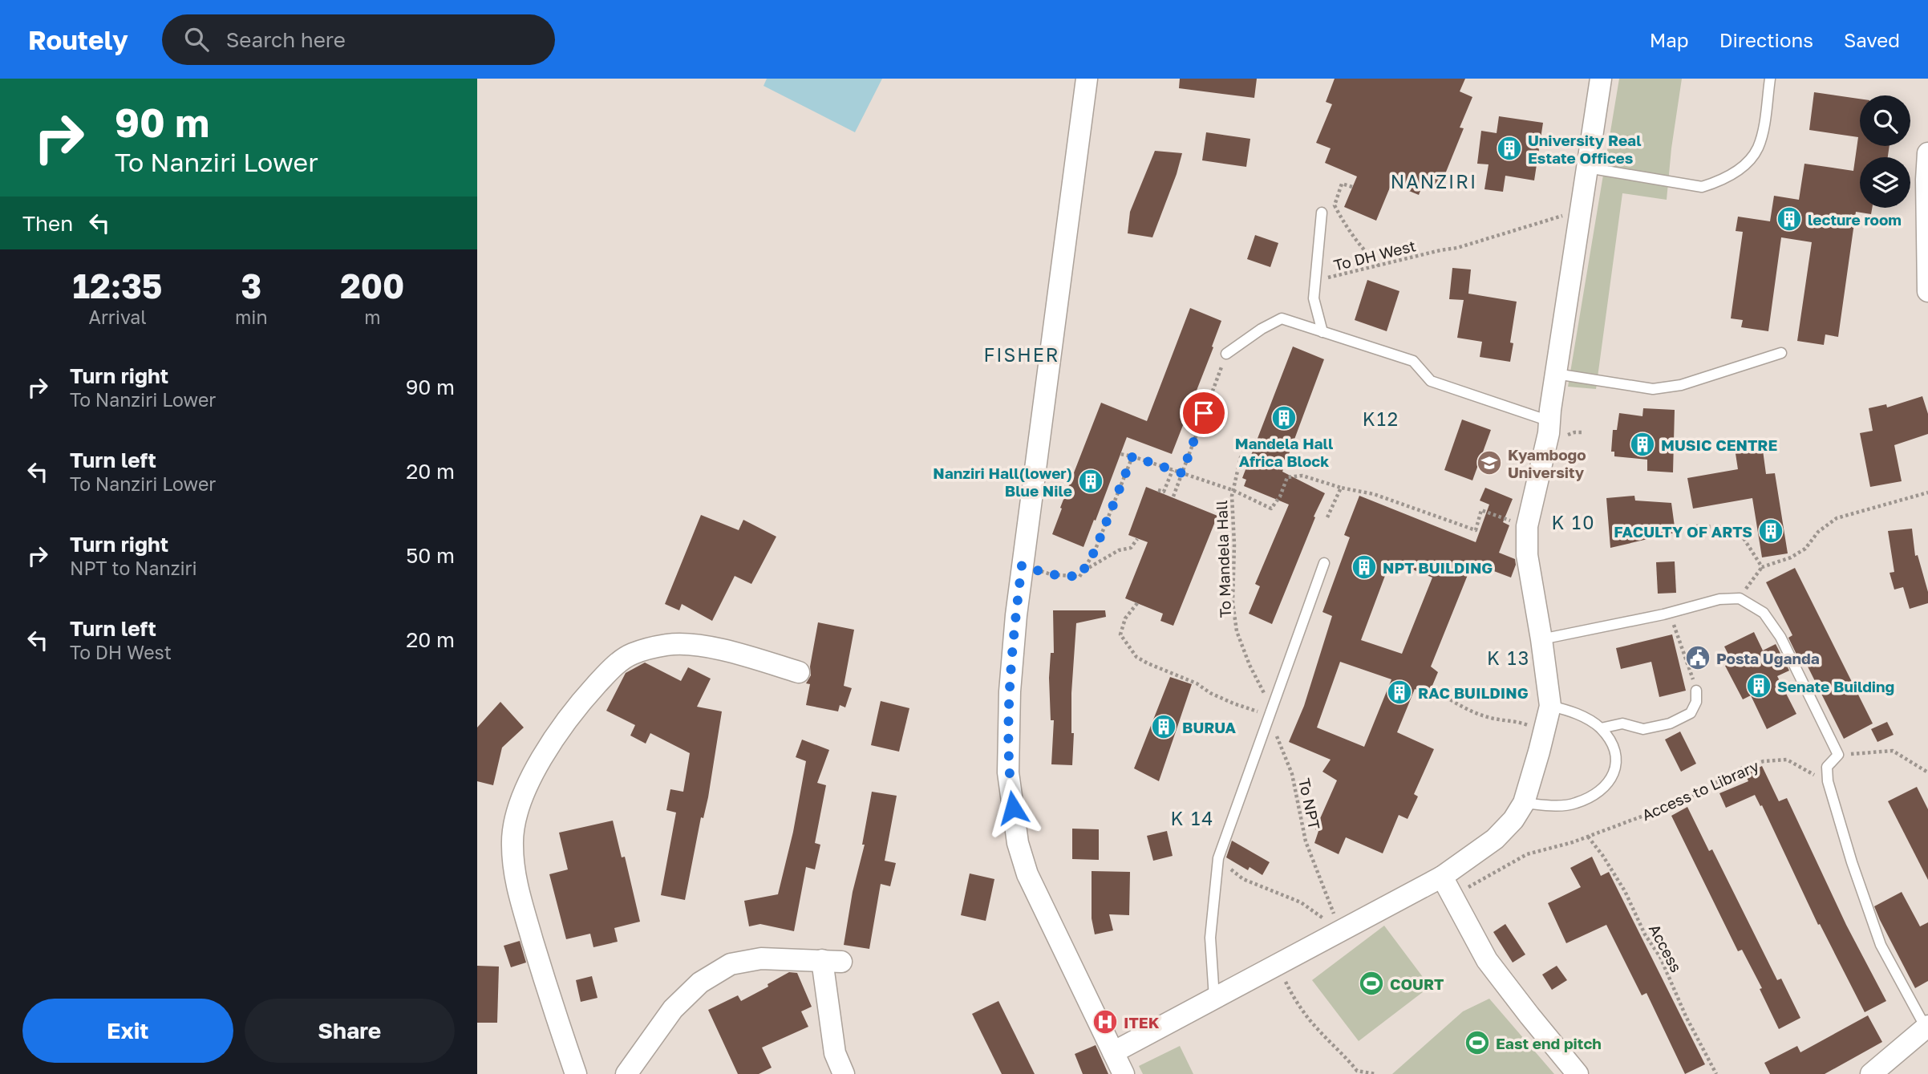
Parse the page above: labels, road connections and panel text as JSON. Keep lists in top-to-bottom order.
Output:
{
  "streets": {
    "path": [
      "To DH West",
      "To Mandela Hall",
      "Access to Library",
      "To NPT",
      "Access"
    ]
  },
  "crossings": [
    ["To Mandela Hall", "To NPT"],
    ["Access to Library", "Access"]
  ],
  "districts": [
    "NANZIRI",
    "FISHER",
    "K12",
    "K 10",
    "K 13",
    "K 14"
  ],
  "places": {
    "building": [
      "University Real Estate Offices",
      "lecture room",
      "Mandela Hall Africa Block",
      "MUSIC CENTRE",
      "Nanziri Hall(lower) Blue Nile",
      "FACULTY OF ARTS",
      "NPT BUILDING",
      "Senate Building",
      "RAC BUILDING",
      "BURUA"
    ],
    "school or university": ["Kyambogo University"],
    "public building": ["Posta Uganda"],
    "sports": ["COURT", "East end pitch"],
    "hospital": ["ITEK"]
  },
  "page": {
    "header": "Routely",
    "search": "Search here",
    "nav": ["Map", "Directions", "Saved"],
    "turn": ["90 m", "To Nanziri Lower"],
    "then": "Then",
    "eta": [
      "12:35",
      "Arrival",
      "3",
      "min",
      "200",
      "m"
    ],
    "list": [
      {
        "name": "Turn right",
        "note": "To Nanziri Lower",
        "value": "90 m"
      },
      {
        "name": "Turn left",
        "note": "To Nanziri Lower",
        "value": "20 m"
      },
      {
        "name": "Turn right",
        "note": "NPT to Nanziri",
        "value": "50 m"
      },
      {
        "name": "Turn left",
        "note": "To DH West",
        "value": "20 m"
      }
    ],
    "buttons": ["Exit", "Share"]
  }
}
